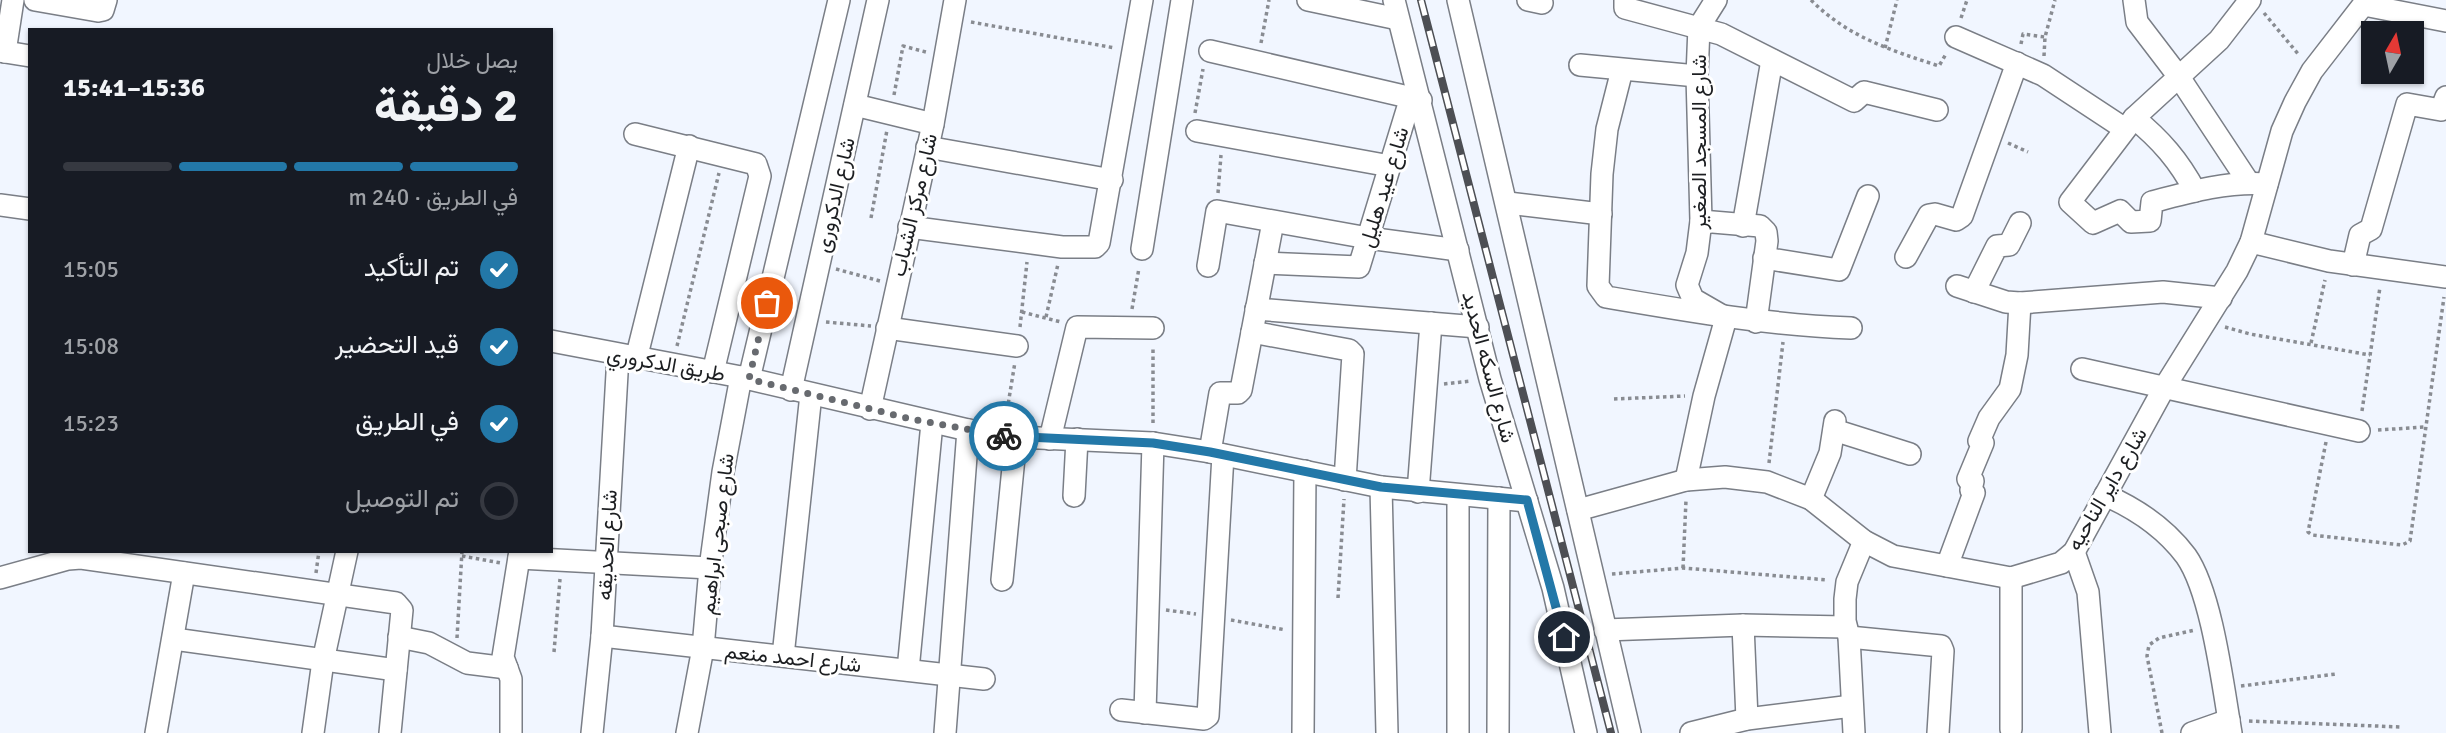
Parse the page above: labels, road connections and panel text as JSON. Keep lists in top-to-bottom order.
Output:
{
  "streets": {
    "street": [
      "شارع المسجد الصغير",
      "شارع عيد هليل",
      "شارع الدكرورى",
      "شارع مركز الشباب",
      "طريق الدكروري",
      "شارع السكه الحديد",
      "شارع داير الناحيه",
      "شارع صبحى ابراهيم",
      "شارع الحديقه",
      "شارع احمد منعم"
    ]
  },
  "crossings": [
    ["شارع عيد هليل", "شارع السكه الحديد"],
    ["شارع الدكرورى", "طريق الدكروري"],
    ["شارع الدكرورى", "شارع احمد منعم"],
    ["شارع مركز الشباب", "طريق الدكروري"],
    ["طريق الدكروري", "شارع السكه الحديد"],
    ["طريق الدكروري", "شارع صبحى ابراهيم"],
    ["طريق الدكروري", "شارع الحديقه"],
    ["شارع صبحى ابراهيم", "شارع احمد منعم"],
    ["شارع الحديقه", "شارع احمد منعم"]
  ],
  "north": "top",
  "page": {
    "heading": ["2 دقيقة", "يصل خلال", "15:36–15:41"],
    "bar": "في الطريق · 240 m",
    "list": [
      ["تم التأكيد", "15:05"],
      ["قيد التحضير", "15:08"],
      ["في الطريق", "15:23"],
      "تم التوصيل"
    ]
  }
}
